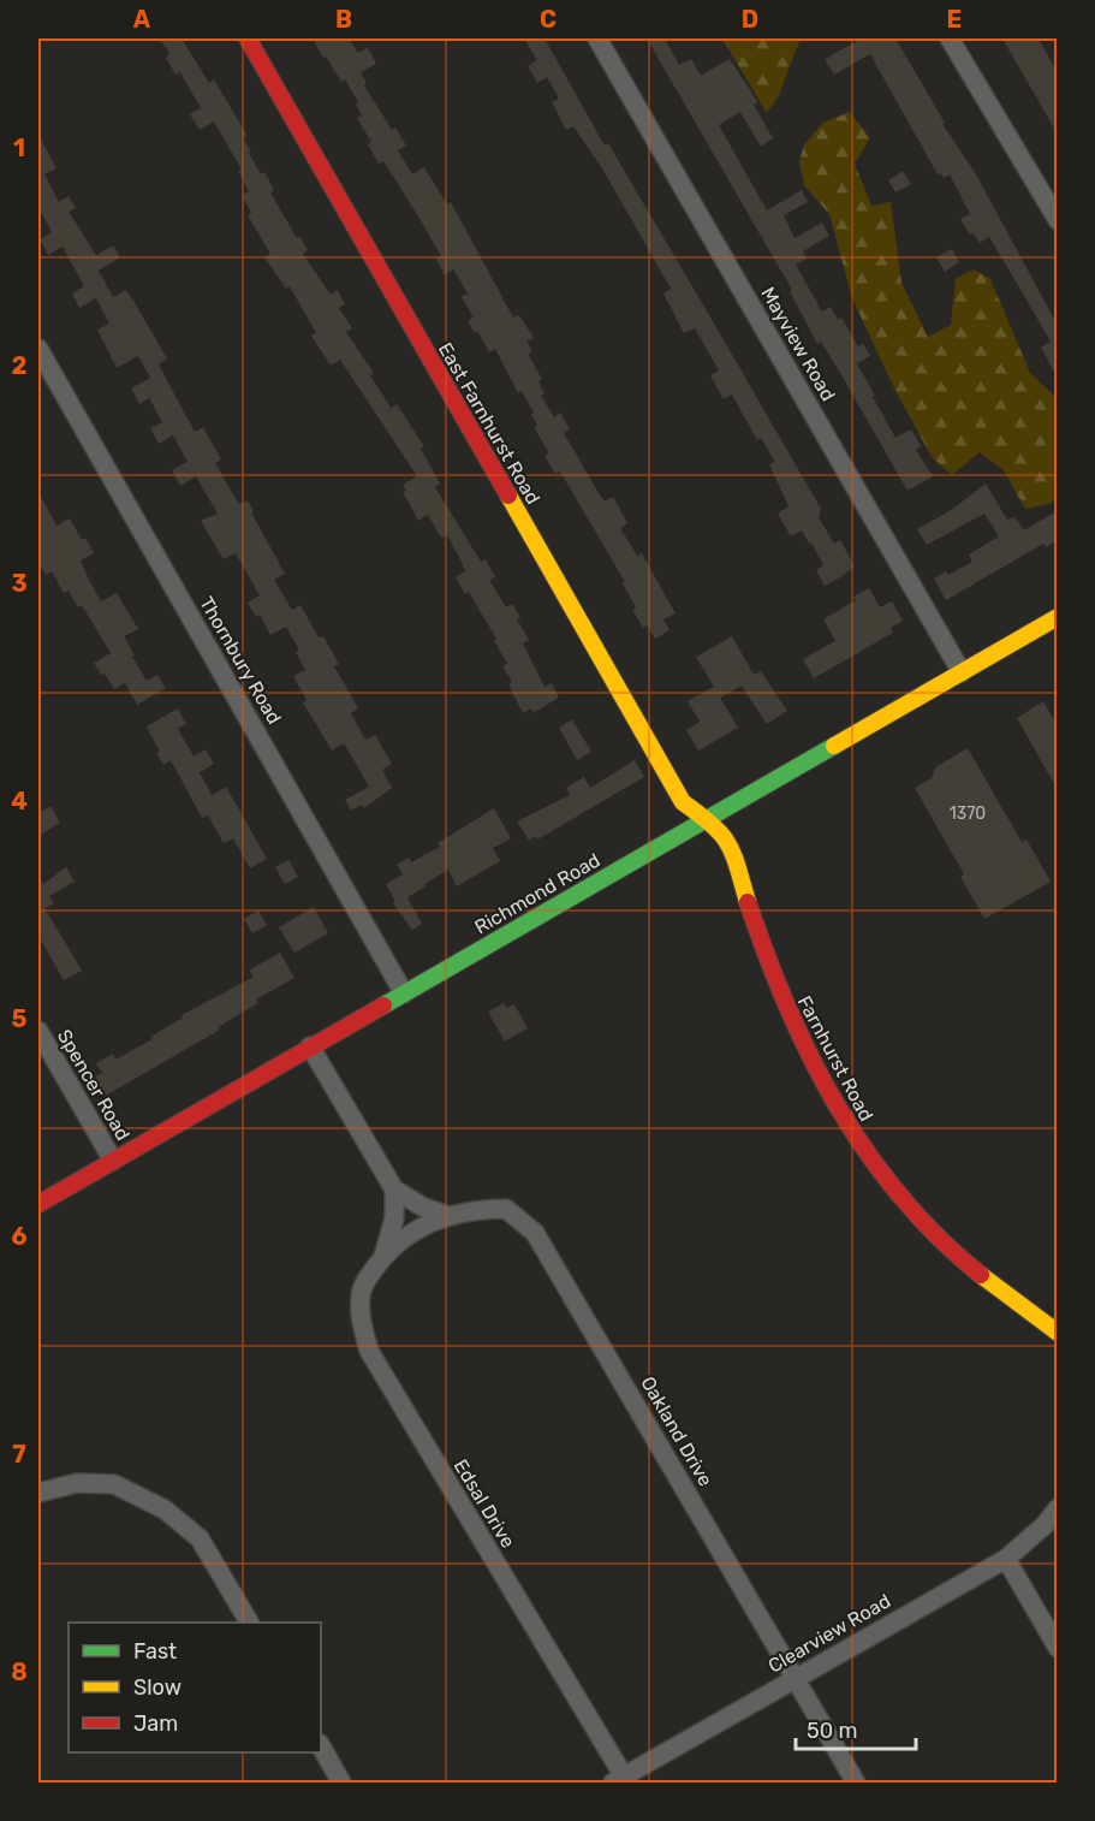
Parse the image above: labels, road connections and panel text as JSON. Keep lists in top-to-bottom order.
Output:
{
  "streets": {
    "street": [
      "Mayview Road",
      "East Farnhurst Road",
      "Thornbury Road",
      "Richmond Road",
      "Farnhurst Road",
      "Spencer Road",
      "Oakland Drive",
      "Edsal Drive",
      "Clearview Road"
    ]
  },
  "crossings": [
    ["Mayview Road", "Richmond Road"],
    ["East Farnhurst Road", "Richmond Road"],
    ["East Farnhurst Road", "Farnhurst Road"],
    ["Thornbury Road", "Richmond Road"],
    ["Richmond Road", "Farnhurst Road"],
    ["Richmond Road", "Spencer Road"],
    ["Oakland Drive", "Edsal Drive"],
    ["Oakland Drive", "Clearview Road"],
    ["Edsal Drive", "Clearview Road"]
  ],
  "house_numbers": ["1370"],
  "legend": ["Fast", "Slow", "Jam"],
  "scale_bar": "50 m",
  "grid": {
    "columns": [
      "A",
      "B",
      "C",
      "D",
      "E"
    ],
    "rows": [
      "1",
      "2",
      "3",
      "4",
      "5",
      "6",
      "7",
      "8"
    ]
  }
}
